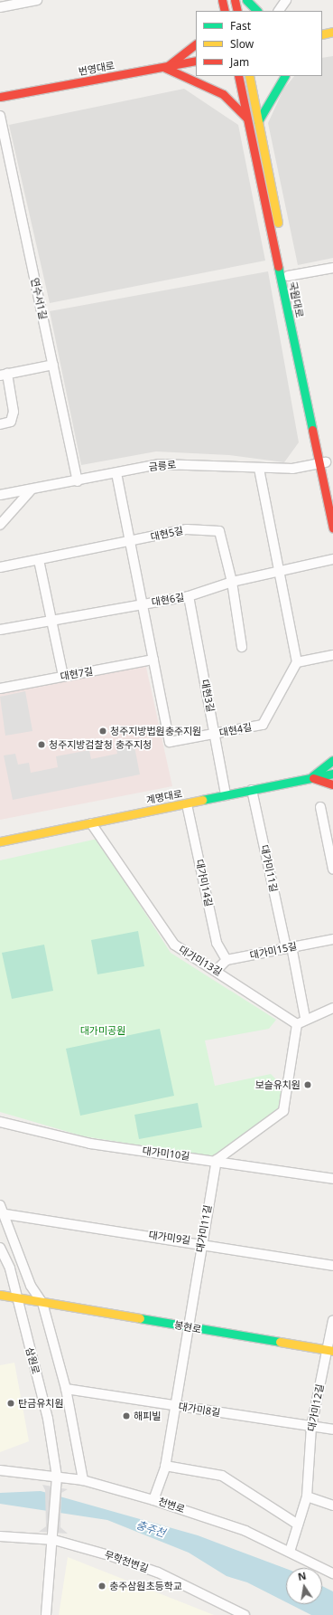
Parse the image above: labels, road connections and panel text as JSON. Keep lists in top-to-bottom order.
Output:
{
  "streets": {
    "street": [
      "번영대로",
      "연수서1길",
      "국원대로",
      "금릉로",
      "대현5길",
      "대현6길",
      "대현7길",
      "대현3길",
      "대현4길",
      "계명대로",
      "대가미11길",
      "대가미14길",
      "대가미15길",
      "대가미13길",
      "대가미10길",
      "대가미9길",
      "봉현로",
      "삼원로",
      "대가미12길",
      "대가미8길",
      "천변로",
      "무학천변길"
    ]
  },
  "crossings": [
    ["연수서1길", "금릉로"],
    ["국원대로", "금릉로"],
    ["금릉로", "대현4길"],
    ["대현5길", "대현6길"],
    ["대현5길", "대현4길"],
    ["대현6길", "대현3길"],
    ["대현6길", "대현4길"],
    ["대현7길", "대현4길"],
    ["대현3길", "대현4길"],
    ["대현3길", "계명대로"],
    ["계명대로", "대가미11길"],
    ["계명대로", "대가미14길"],
    ["계명대로", "대가미13길"],
    ["대가미11길", "대가미15길"],
    ["대가미11길", "대가미10길"],
    ["대가미11길", "대가미9길"],
    ["대가미11길", "봉현로"],
    ["대가미11길", "대가미8길"],
    ["대가미11길", "천변로"],
    ["대가미14길", "대가미15길"],
    ["봉현로", "삼원로"],
    ["봉현로", "대가미12길"],
    ["삼원로", "천변로"],
    ["삼원로", "무학천변길"],
    ["대가미12길", "대가미8길"],
    ["대가미12길", "천변로"]
  ],
  "water": ["충주천"],
  "parks": ["대가미공원"],
  "places": [
    "청주지방법원충주지원",
    "청주지방검찰청 충주지청",
    "보슬유치원",
    "탄금유치원",
    "해피빌",
    "충주삼원초등학교"
  ],
  "legend": ["Fast", "Slow", "Jam"],
  "north": "top"
}
